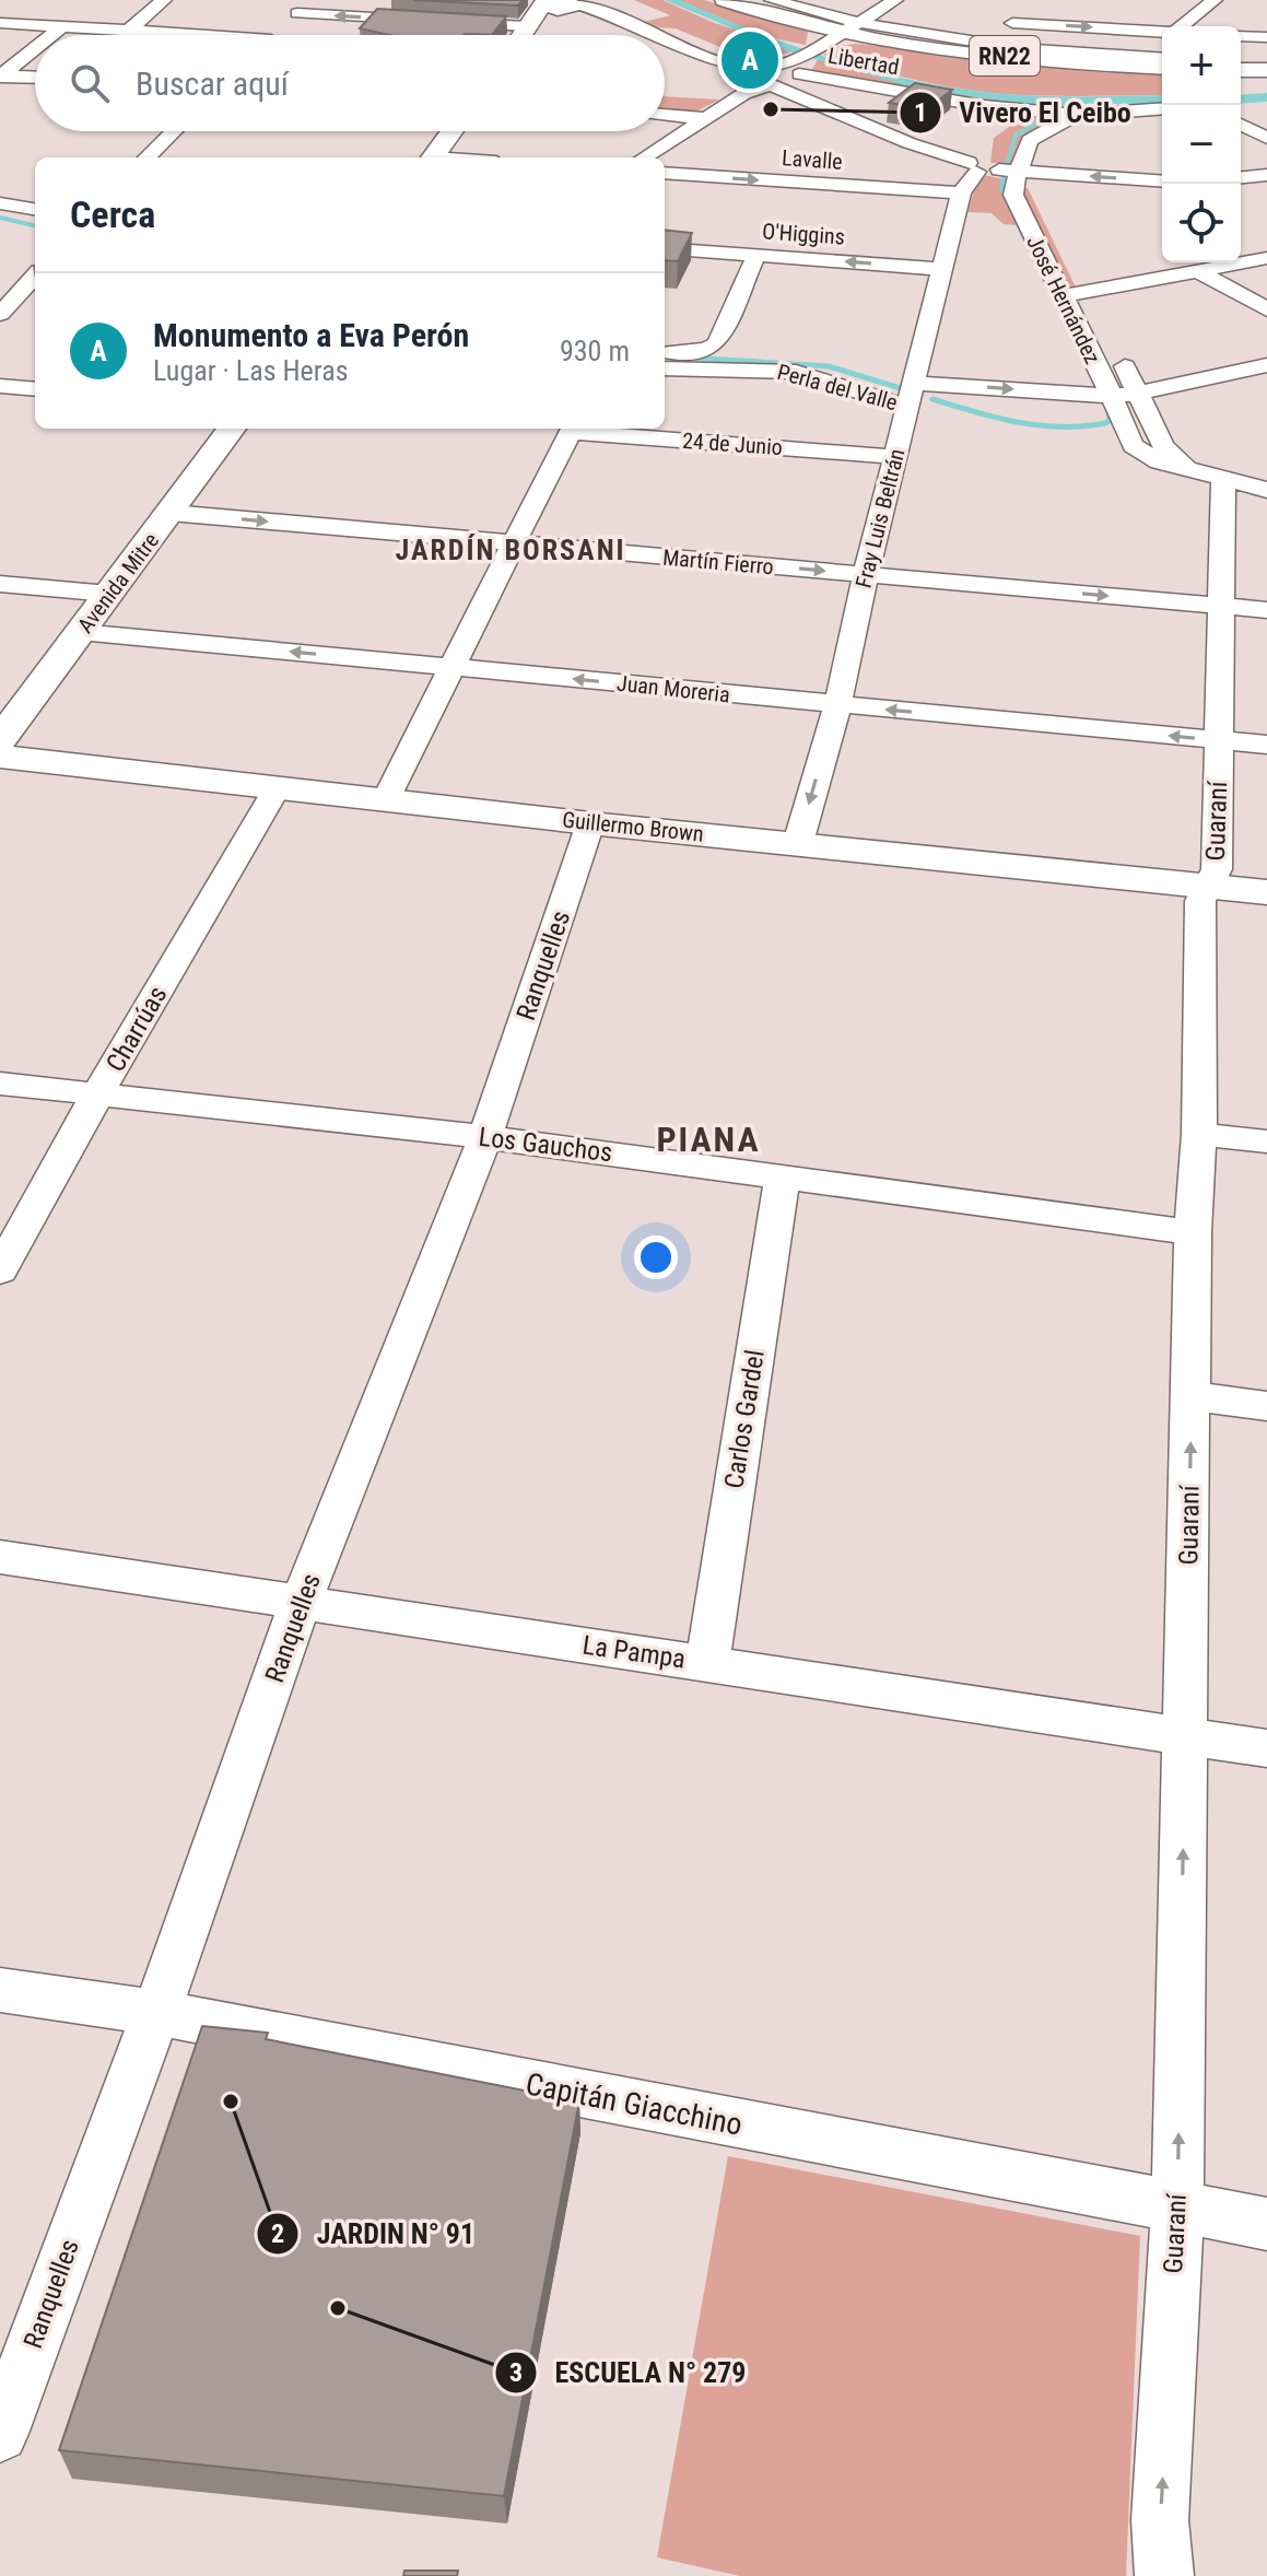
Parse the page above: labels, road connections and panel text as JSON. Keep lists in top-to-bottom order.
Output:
{
  "streets": {
    "main road": ["RN22", "Avenida Mitre", "Guillermo Brown"],
    "street": [
      "Libertad",
      "Lavalle",
      "O'Higgins",
      "José Hernández",
      "Perla del Valle",
      "24 de Junio",
      "Fray Luis Beltrán",
      "Martín Fierro",
      "Juan Moreria",
      "Guaraní",
      "Ranquelles",
      "Charrúas",
      "Los Gauchos",
      "Carlos Gardel",
      "La Pampa",
      "Capitán Giacchino"
    ]
  },
  "crossings": [
    ["Lavalle", "Fray Luis Beltrán"],
    ["O'Higgins", "Fray Luis Beltrán"],
    ["José Hernández", "Perla del Valle"],
    ["José Hernández", "Guaraní"],
    ["Perla del Valle", "Fray Luis Beltrán"],
    ["24 de Junio", "Fray Luis Beltrán"],
    ["Fray Luis Beltrán", "Martín Fierro"],
    ["Fray Luis Beltrán", "Juan Moreria"],
    ["Fray Luis Beltrán", "Guillermo Brown"],
    ["Martín Fierro", "Avenida Mitre"],
    ["Martín Fierro", "Guaraní"],
    ["Avenida Mitre", "Juan Moreria"],
    ["Juan Moreria", "Guaraní"],
    ["Guaraní", "Guillermo Brown"],
    ["Guaraní", "Los Gauchos"],
    ["Guaraní", "La Pampa"],
    ["Guaraní", "Capitán Giacchino"],
    ["Guillermo Brown", "Ranquelles"],
    ["Guillermo Brown", "Charrúas"],
    ["Ranquelles", "Los Gauchos"],
    ["Ranquelles", "La Pampa"],
    ["Ranquelles", "Capitán Giacchino"],
    ["Charrúas", "Los Gauchos"],
    ["Los Gauchos", "Carlos Gardel"],
    ["Carlos Gardel", "La Pampa"]
  ],
  "one_way": ["Martín Fierro", "Juan Moreria", "Guaraní"],
  "districts": ["JARDÍN BORSANI", "PIANA"],
  "places": ["Vivero El Ceibo", "JARDIN N° 91", "ESCUELA N° 279"],
  "page": {
    "map_buttons": ["+", "−"],
    "pins": "A",
    "search": "Buscar aquí",
    "heading": "Cerca",
    "list": [
      {
        "mark": "A",
        "name": "Monumento a Eva Perón",
        "note": "Lugar · Las Heras",
        "value": "930 m"
      }
    ]
  }
}
